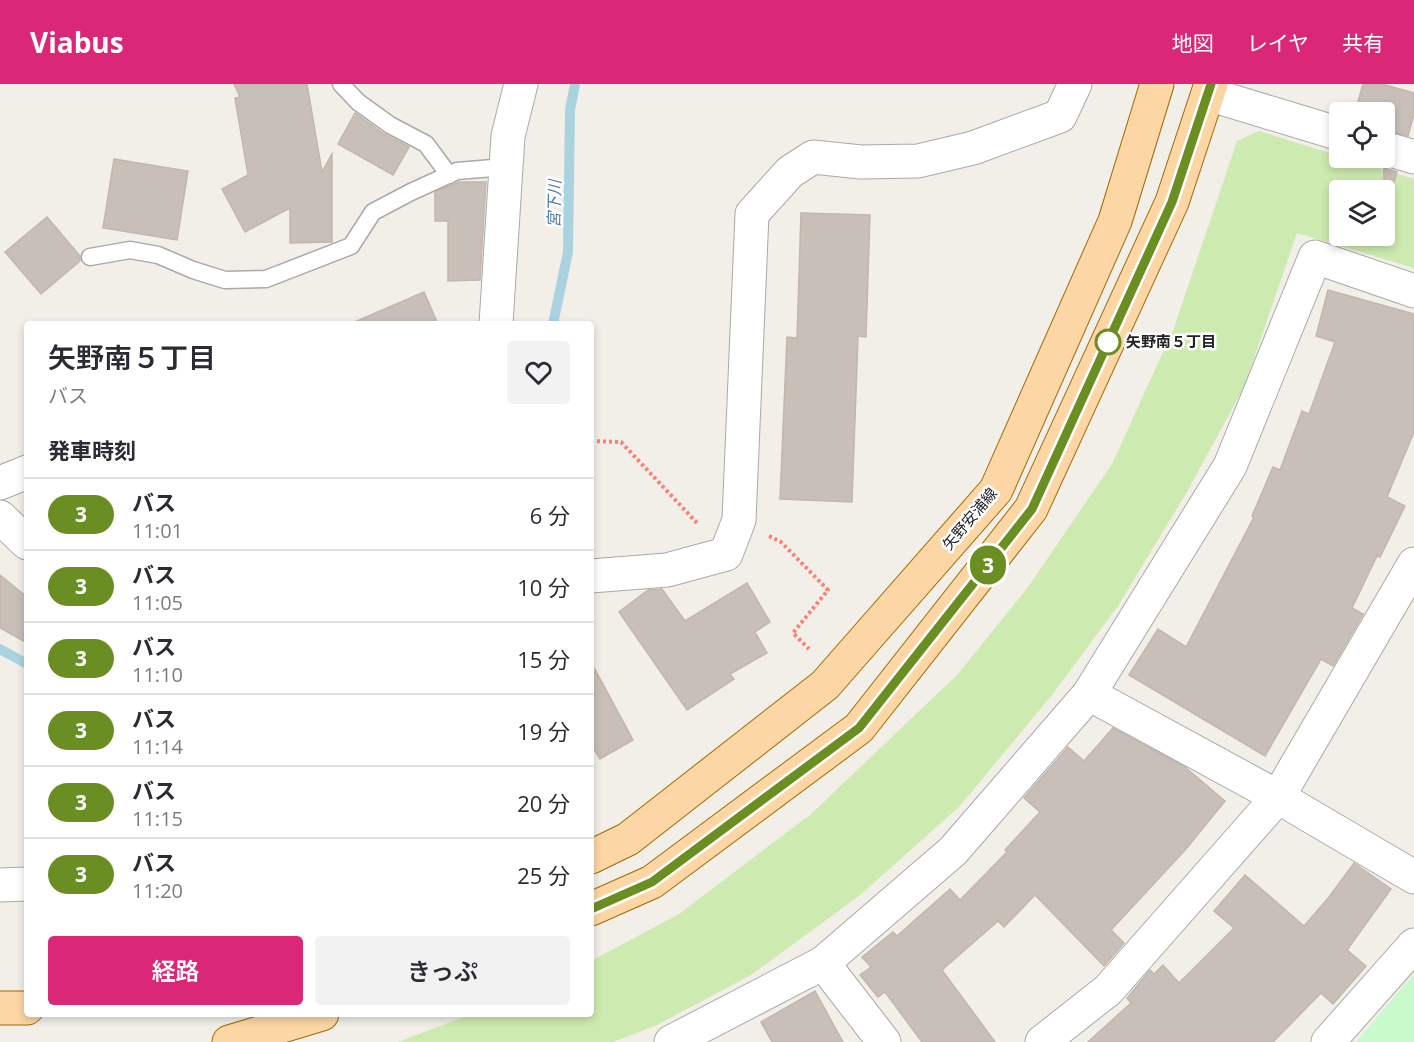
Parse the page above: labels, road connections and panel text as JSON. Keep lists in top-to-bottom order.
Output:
{
  "streets": {
    "main road": ["矢野安浦線"]
  },
  "water": ["宮下川"],
  "places": ["矢野南５丁目"],
  "lines": ["bus line 3"],
  "page": {
    "header": "Viabus",
    "nav": ["地図", "レイヤ", "共有"],
    "on_map": "3",
    "heading": [
      ["矢野南５丁目", "バス"],
      "発車時刻"
    ],
    "list": [
      {
        "mark": "3",
        "name": "バス",
        "note": "11:01",
        "value": "6 分"
      },
      {
        "mark": "3",
        "name": "バス",
        "note": "11:05",
        "value": "10 分"
      },
      {
        "mark": "3",
        "name": "バス",
        "note": "11:10",
        "value": "15 分"
      },
      {
        "mark": "3",
        "name": "バス",
        "note": "11:14",
        "value": "19 分"
      },
      {
        "mark": "3",
        "name": "バス",
        "note": "11:15",
        "value": "20 分"
      },
      {
        "mark": "3",
        "name": "バス",
        "note": "11:20",
        "value": "25 分"
      }
    ],
    "buttons": ["経路", "きっぷ"]
  }
}
